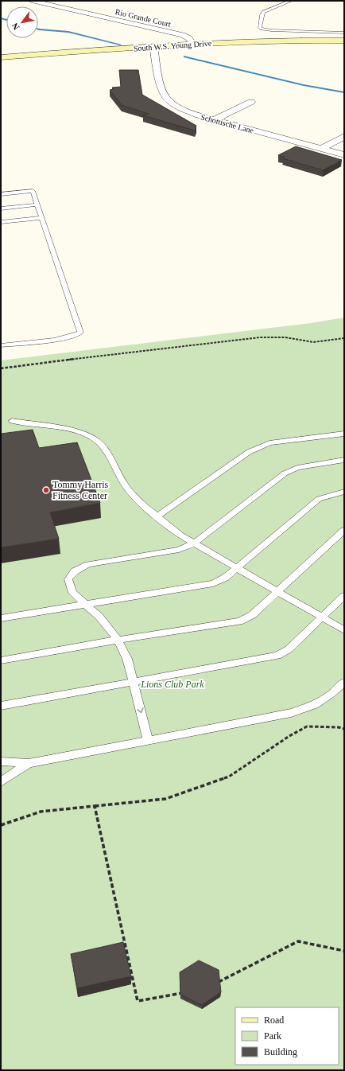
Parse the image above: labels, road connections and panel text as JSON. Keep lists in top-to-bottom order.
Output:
{
  "streets": {
    "main road": ["South W.S. Young Drive"],
    "street": ["Rio Grande Court", "Schottische Lane"]
  },
  "crossings": [
    ["Rio Grande Court", "South W.S. Young Drive"],
    ["South W.S. Young Drive", "Schottische Lane"]
  ],
  "parks": ["Lions Club Park"],
  "places": ["Tommy Harris Fitness Center"],
  "legend": ["Road", "Park", "Building"],
  "north": "bottom left"
}
